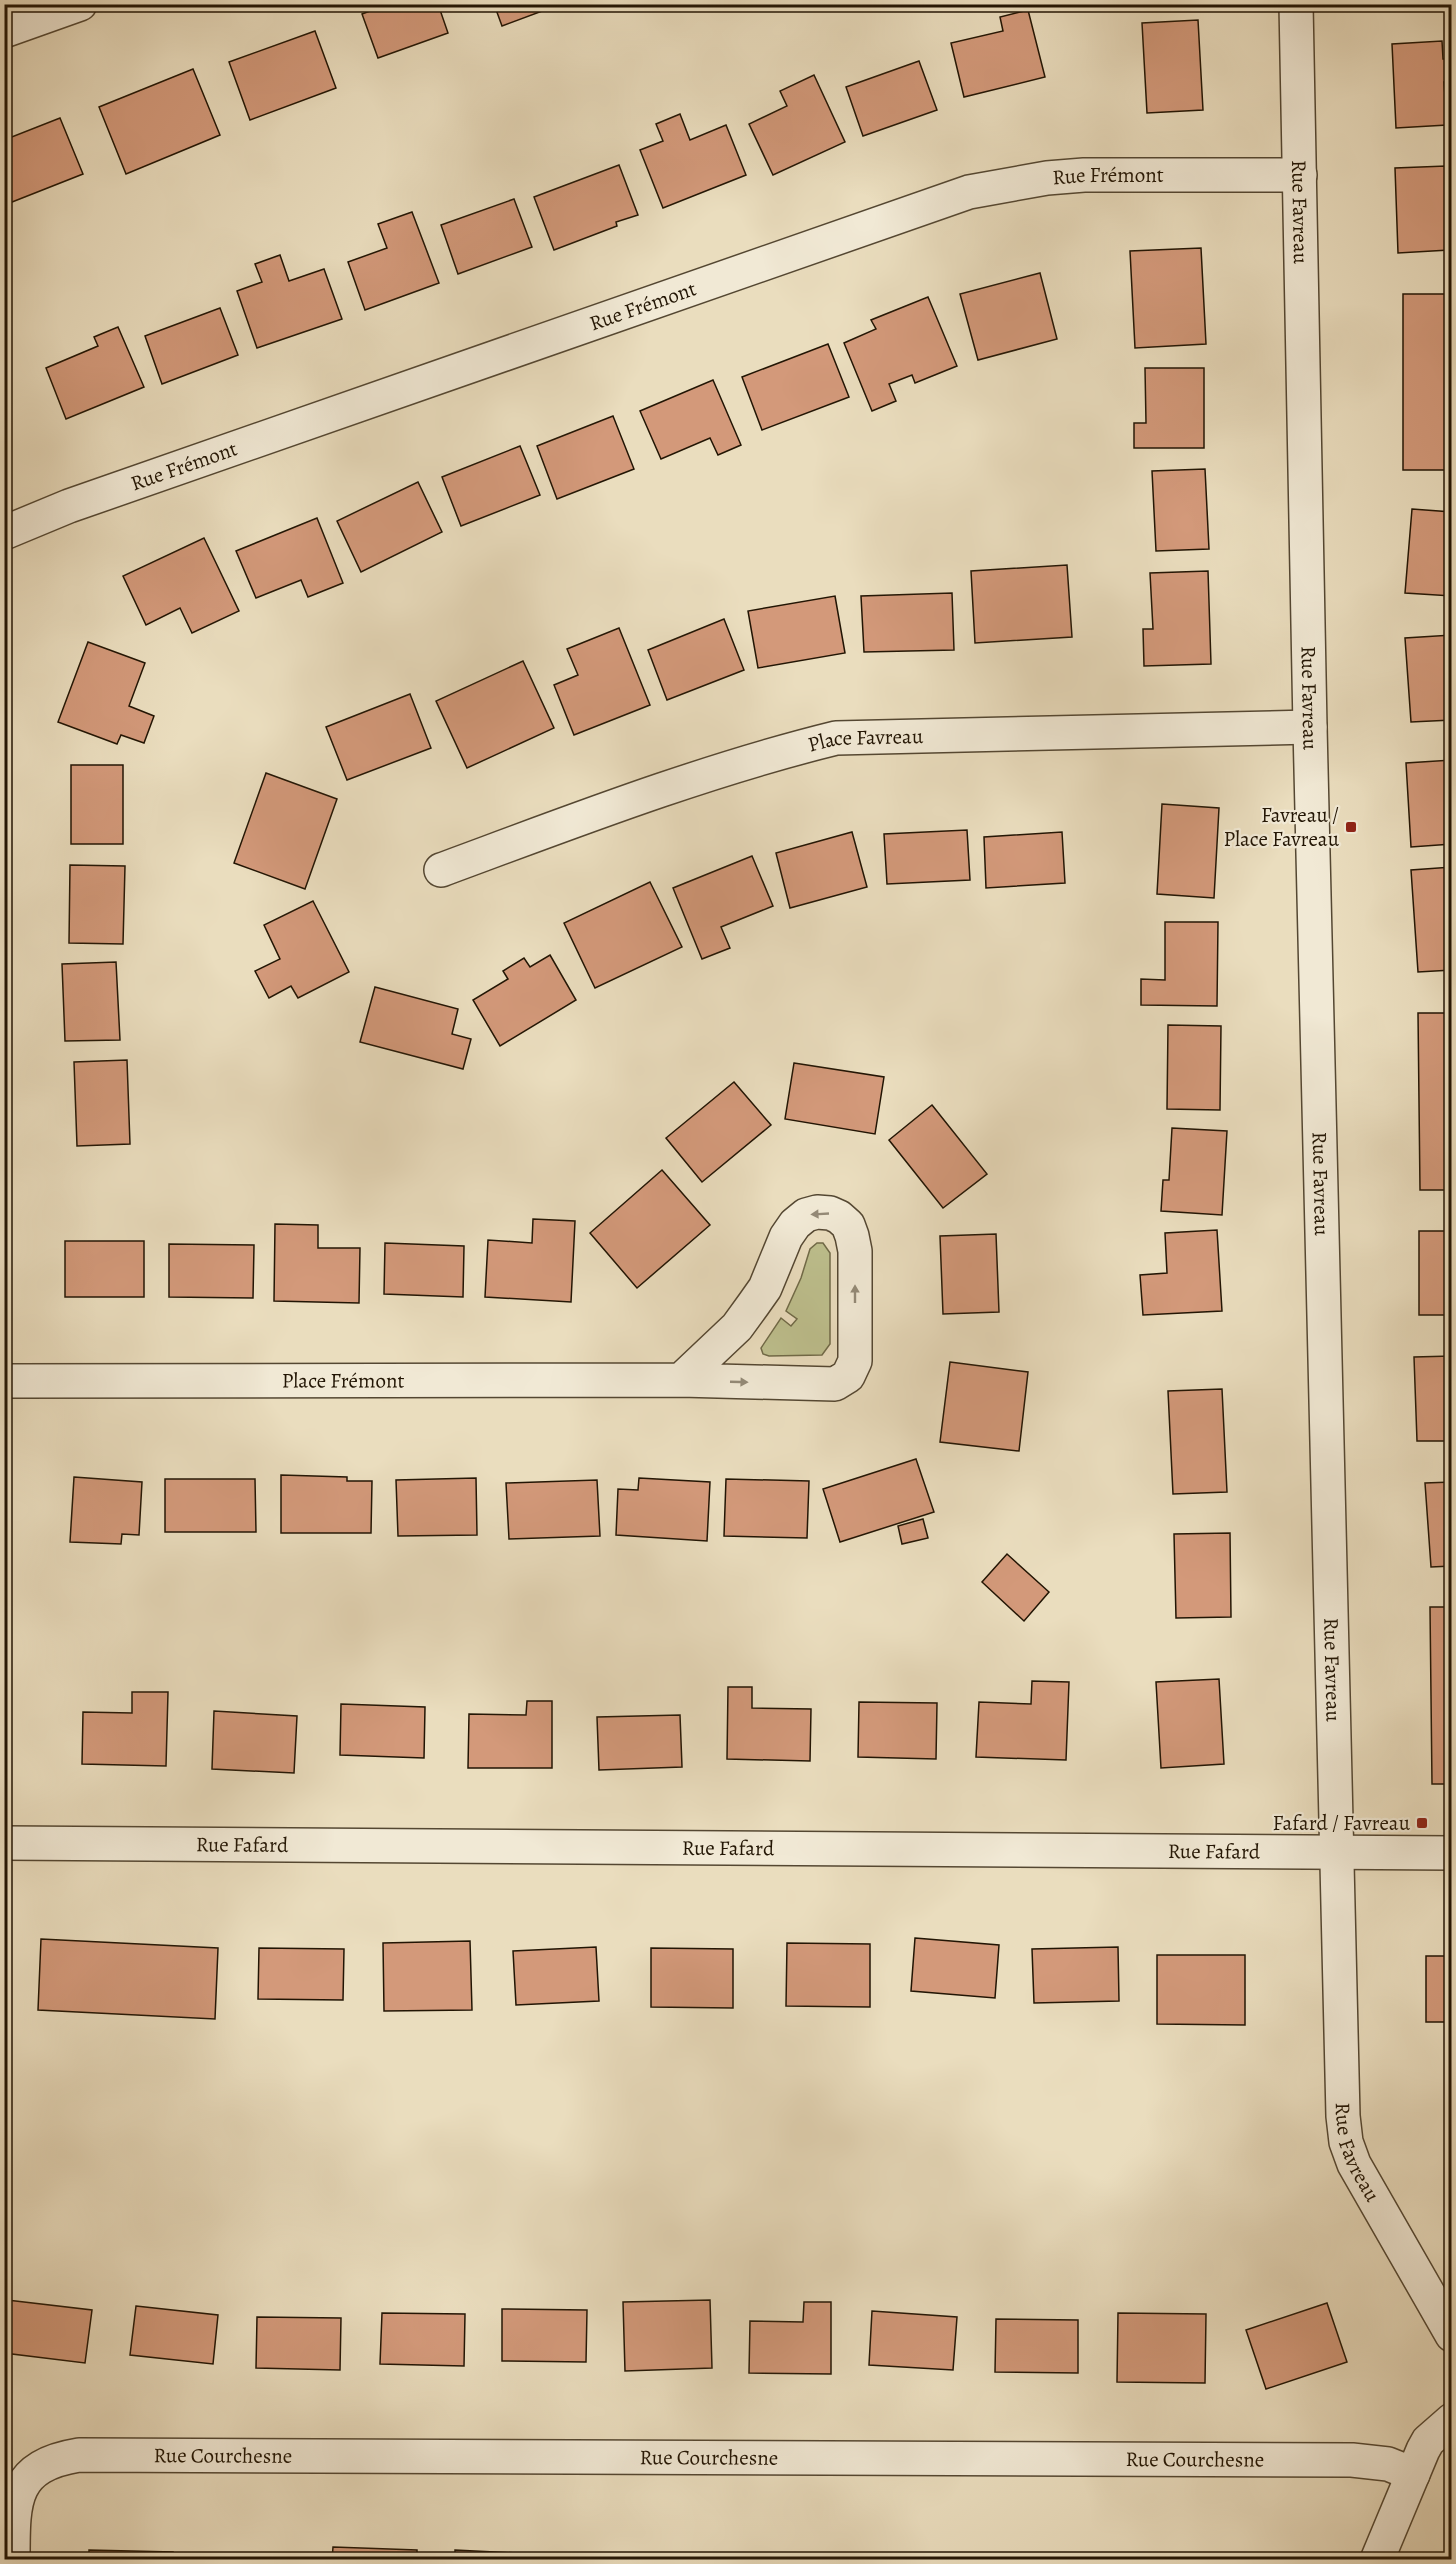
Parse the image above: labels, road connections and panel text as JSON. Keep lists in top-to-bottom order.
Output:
{
  "streets": {
    "street": [
      "Rue Frémont",
      "Rue Favreau",
      "Place Favreau",
      "Place Frémont",
      "Rue Fafard",
      "Rue Courchesne"
    ]
  },
  "crossings": [
    ["Rue Frémont", "Rue Favreau"],
    ["Rue Favreau", "Place Favreau"],
    ["Rue Favreau", "Rue Fafard"]
  ],
  "places": {
    "transit": ["Favreau / Place Favreau", "Fafard / Favreau"]
  }
}
